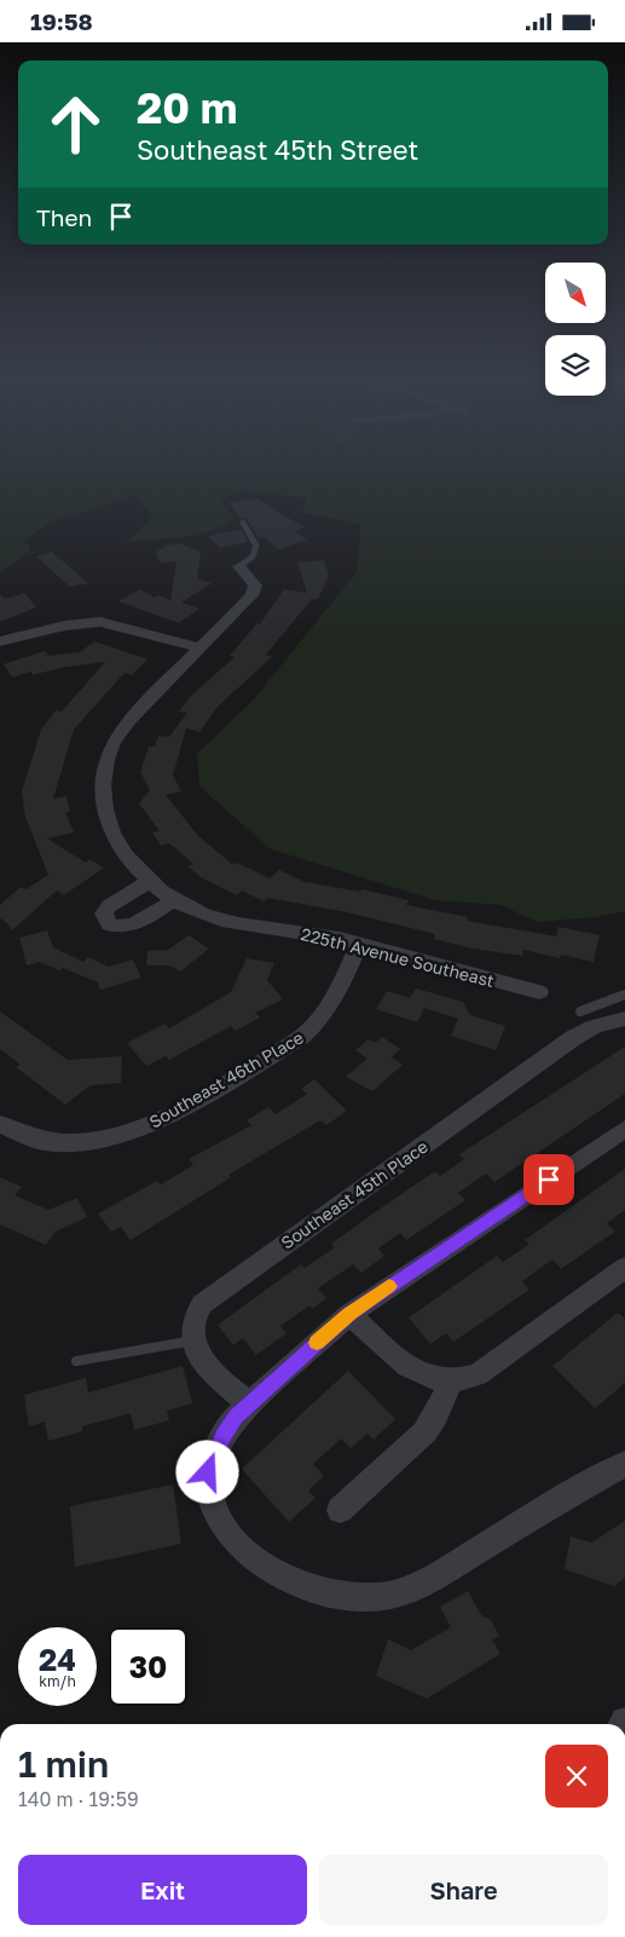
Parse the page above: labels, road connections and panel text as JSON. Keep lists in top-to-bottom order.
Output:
{
  "streets": {
    "street": ["225th Avenue Southeast", "Southeast 46th Place", "Southeast 45th Place"]
  },
  "crossings": [
    ["225th Avenue Southeast", "Southeast 46th Place"]
  ],
  "north": "bottom right",
  "page": {
    "status": "19:58",
    "turn": ["20 m", "Southeast 45th Street"],
    "then": "Then",
    "speed": "24 km/h",
    "limit": "30",
    "heading": ["1 min", "140 m · 19:59"],
    "buttons": ["Exit", "Share"]
  }
}
